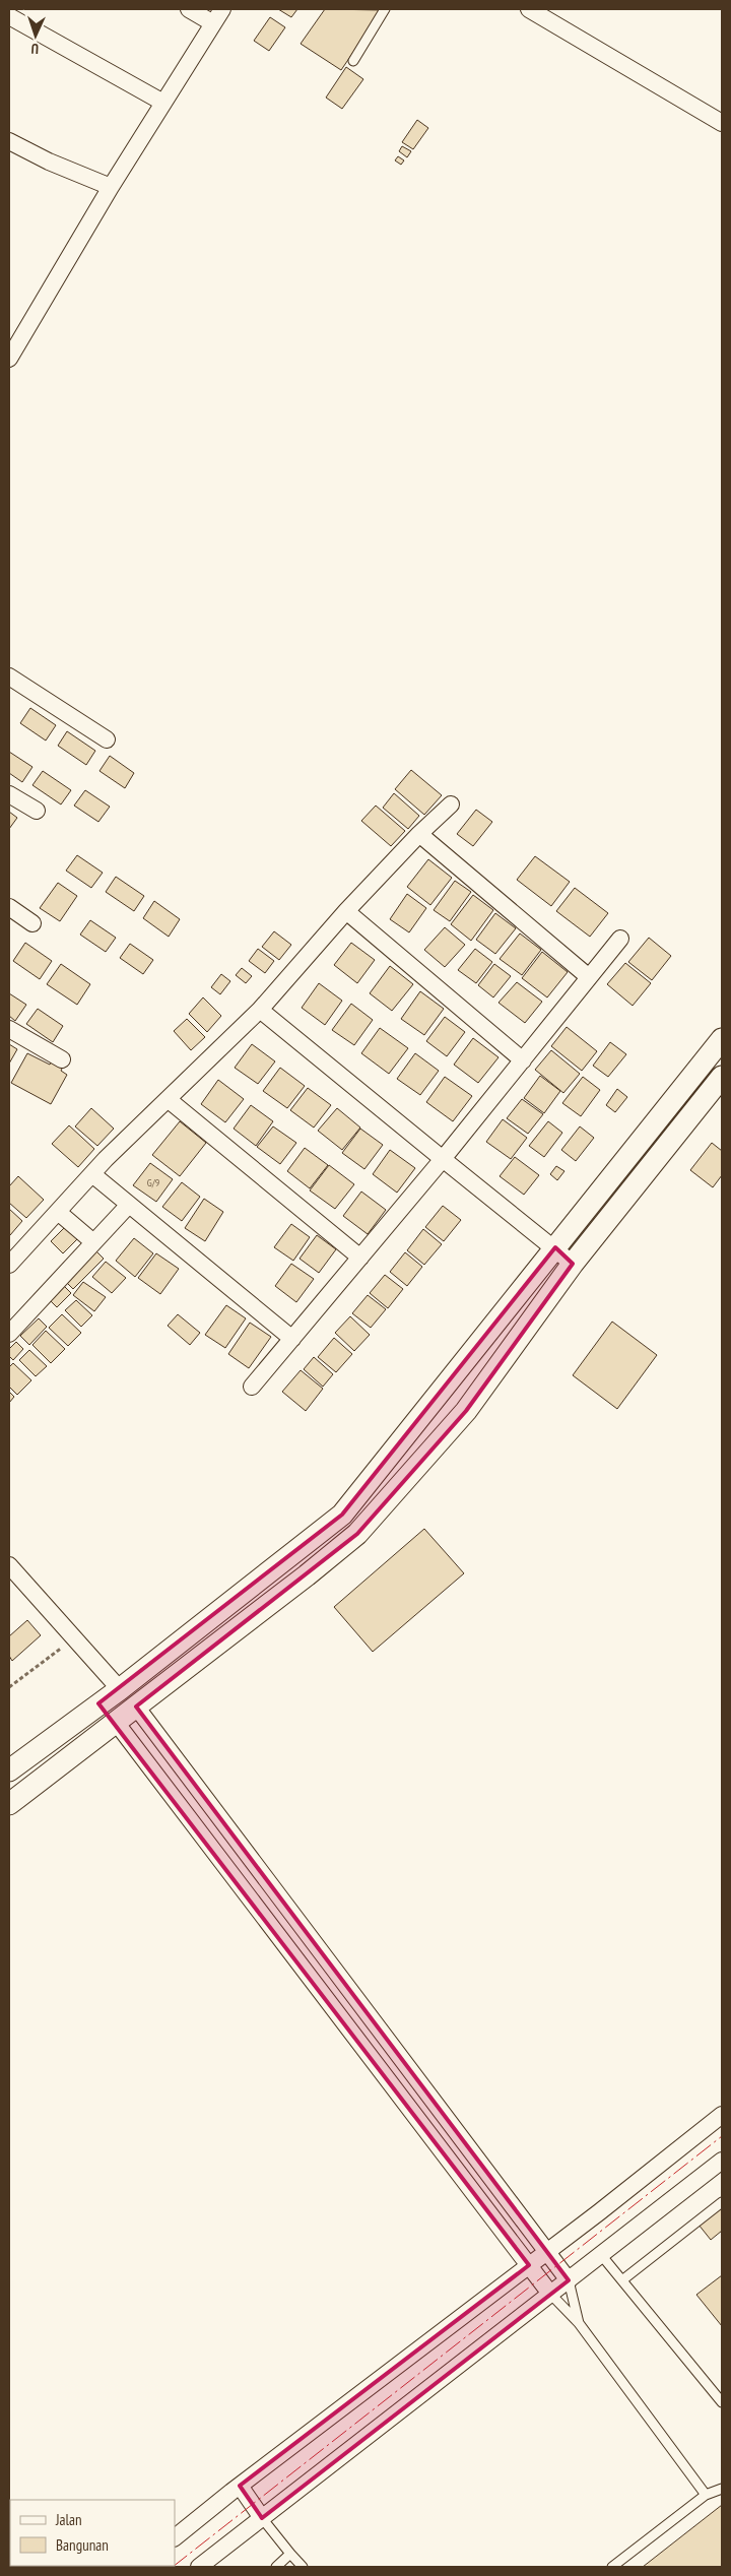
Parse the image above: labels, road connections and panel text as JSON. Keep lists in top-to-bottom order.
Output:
{
  "house_numbers": ["G/9"],
  "legend": ["Jalan", "Bangunan"],
  "north": "bottom"
}
